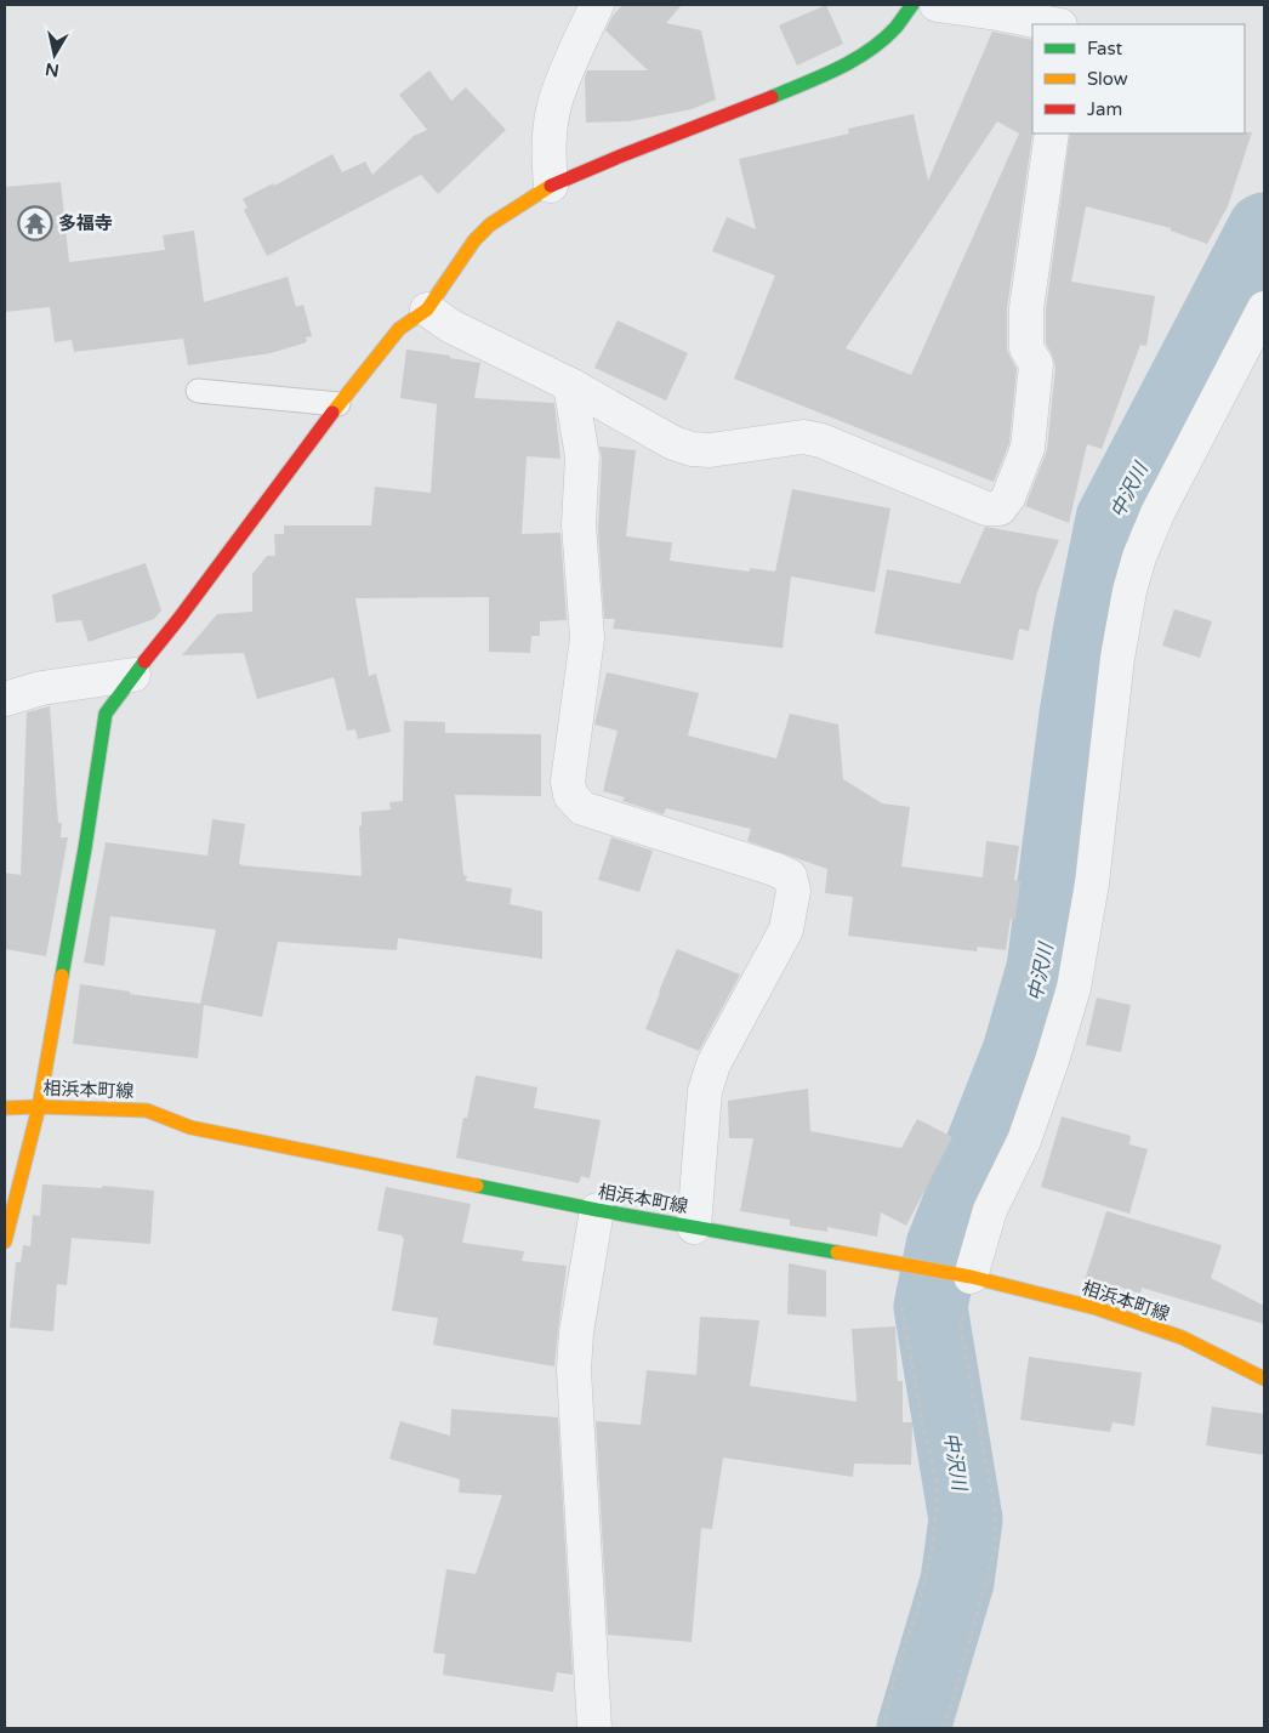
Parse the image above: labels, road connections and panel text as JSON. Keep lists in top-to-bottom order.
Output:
{
  "streets": {
    "street": ["相浜本町線"]
  },
  "water": ["中沢川"],
  "places": {
    "temple": ["多福寺"]
  },
  "legend": ["Fast", "Slow", "Jam"],
  "north": "bottom"
}
